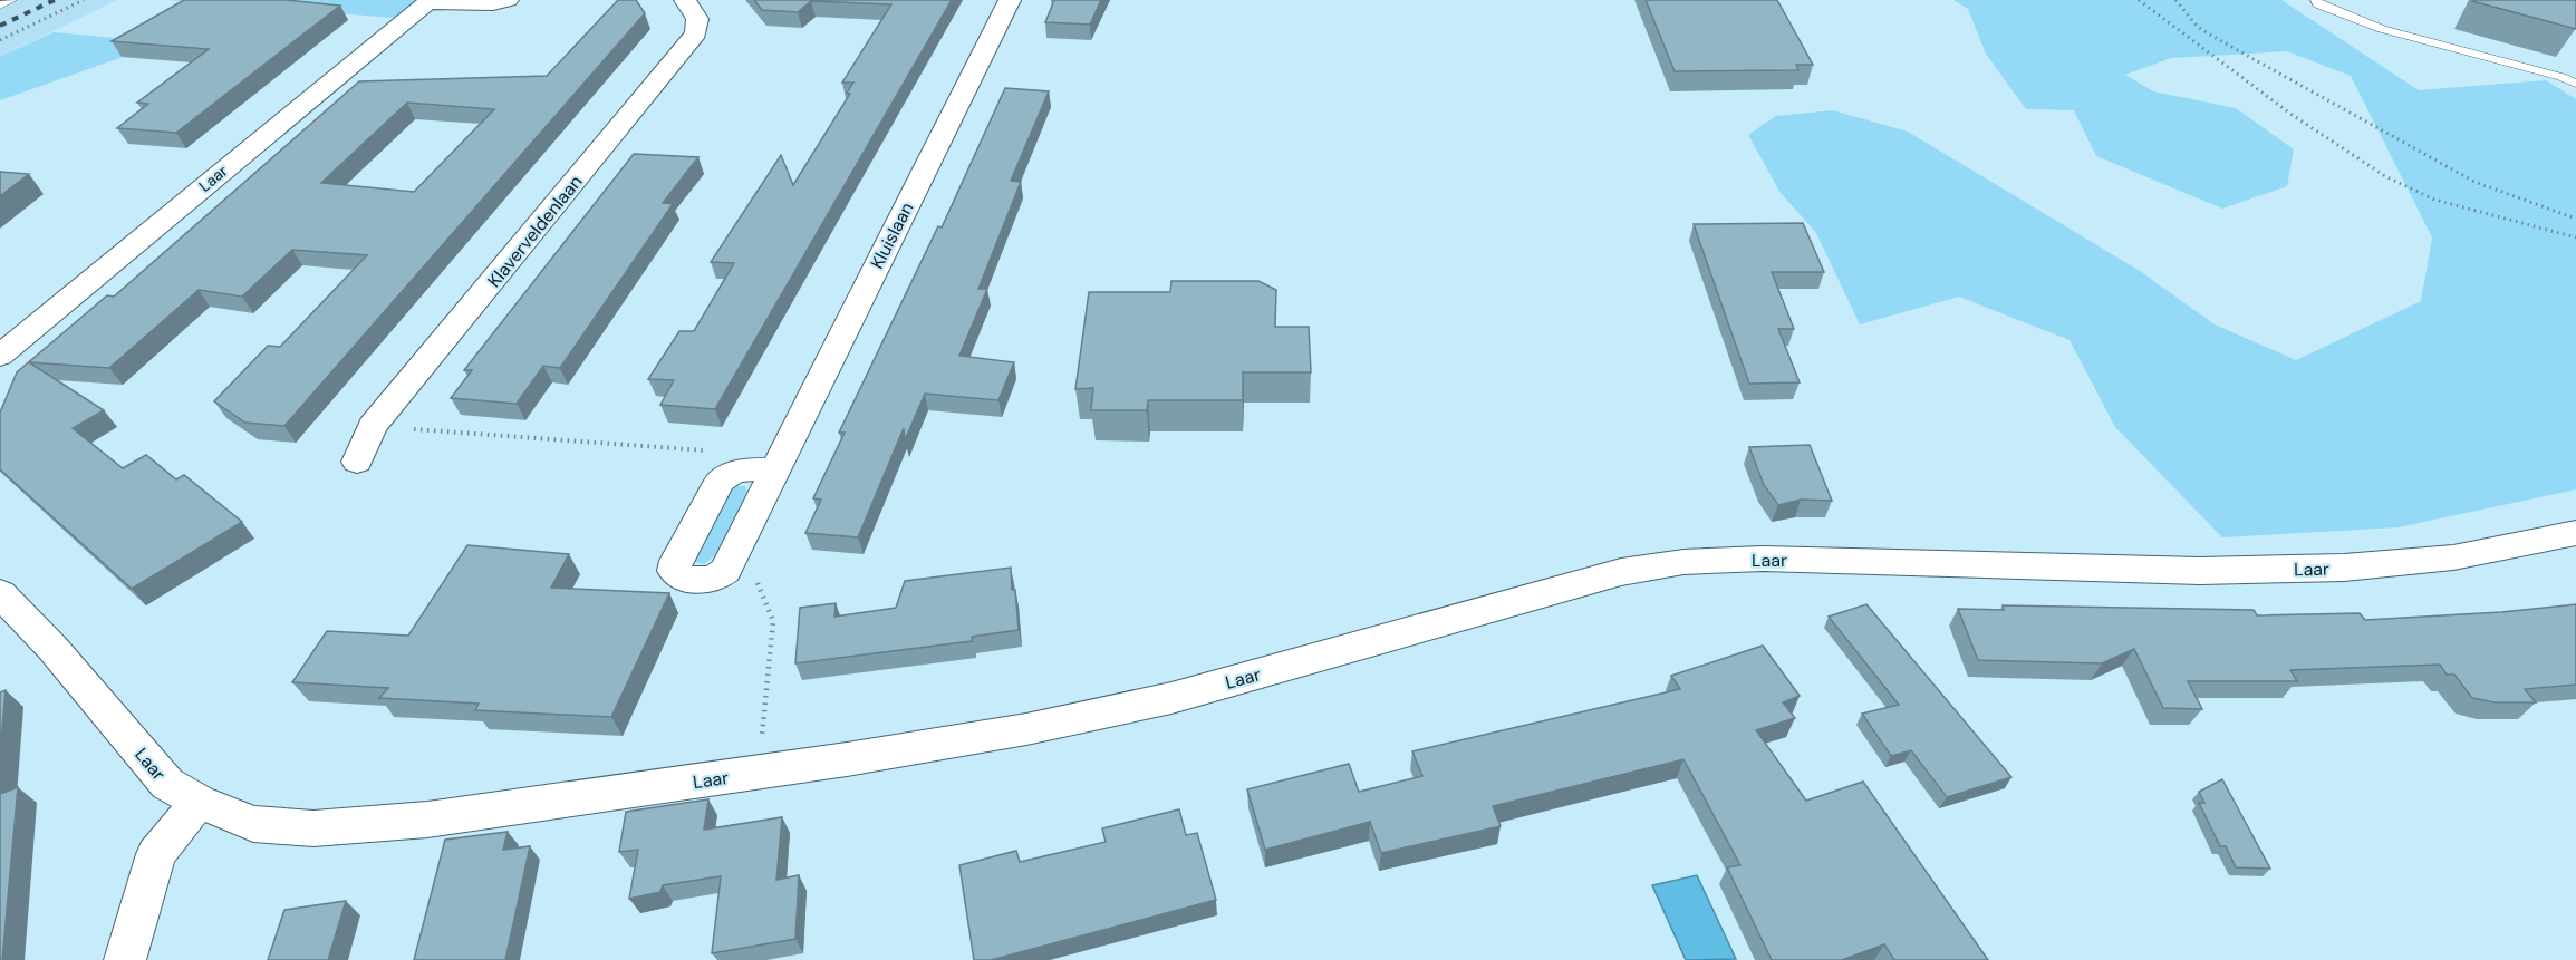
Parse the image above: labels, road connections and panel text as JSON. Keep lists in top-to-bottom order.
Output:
{
  "streets": {
    "street": ["Laar", "Klaverveldenlaan", "Kluislaan"]
  }
}
